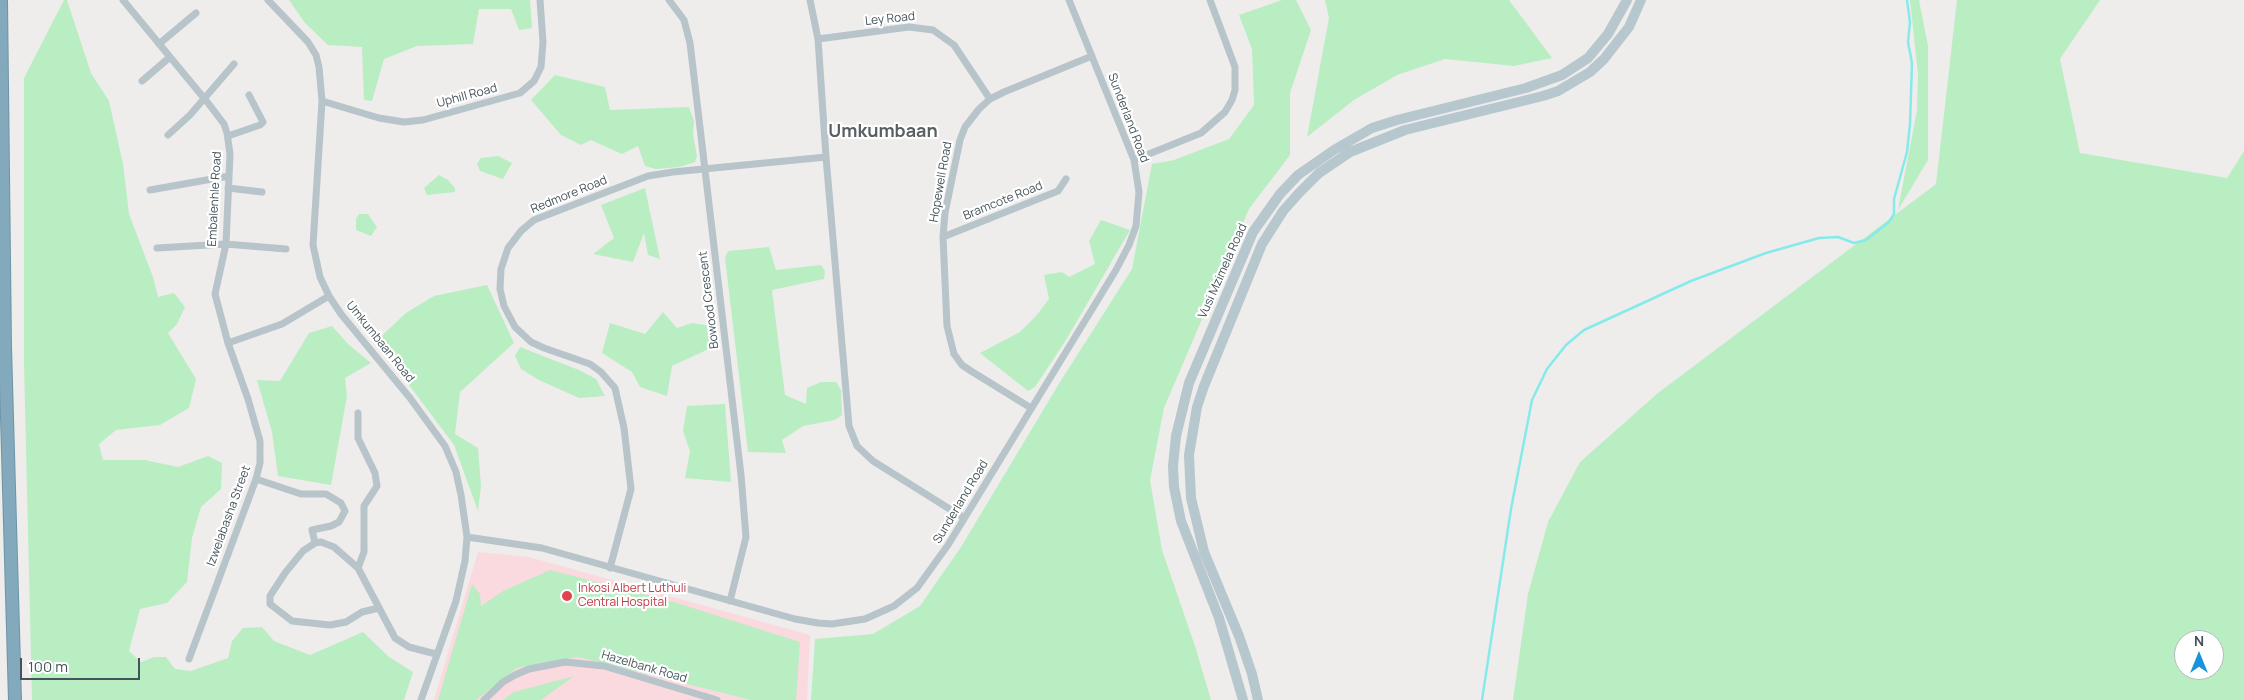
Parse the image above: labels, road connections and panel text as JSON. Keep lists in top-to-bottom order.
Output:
{
  "streets": {
    "main road": ["Vusi Mzimela Road"],
    "street": [
      "Ley Road",
      "Uphill Road",
      "Sunderland Road",
      "Hopewell Road",
      "Redmore Road",
      "Embalenhle Road",
      "Bramcote Road",
      "Bowood Crescent",
      "Umkumbaan Road",
      "Izwelabasha Street",
      "Hazelbank Road"
    ]
  },
  "crossings": [
    ["Ley Road", "Hopewell Road"],
    ["Uphill Road", "Umkumbaan Road"],
    ["Sunderland Road", "Hopewell Road"],
    ["Sunderland Road", "Redmore Road"],
    ["Sunderland Road", "Bowood Crescent"],
    ["Sunderland Road", "Umkumbaan Road"],
    ["Hopewell Road", "Bramcote Road"],
    ["Redmore Road", "Bowood Crescent"],
    ["Embalenhle Road", "Izwelabasha Street"]
  ],
  "districts": ["Umkumbaan"],
  "places": ["Inkosi Albert Luthuli Central Hospital"],
  "scale_bar": "100 m",
  "north": "top"
}
